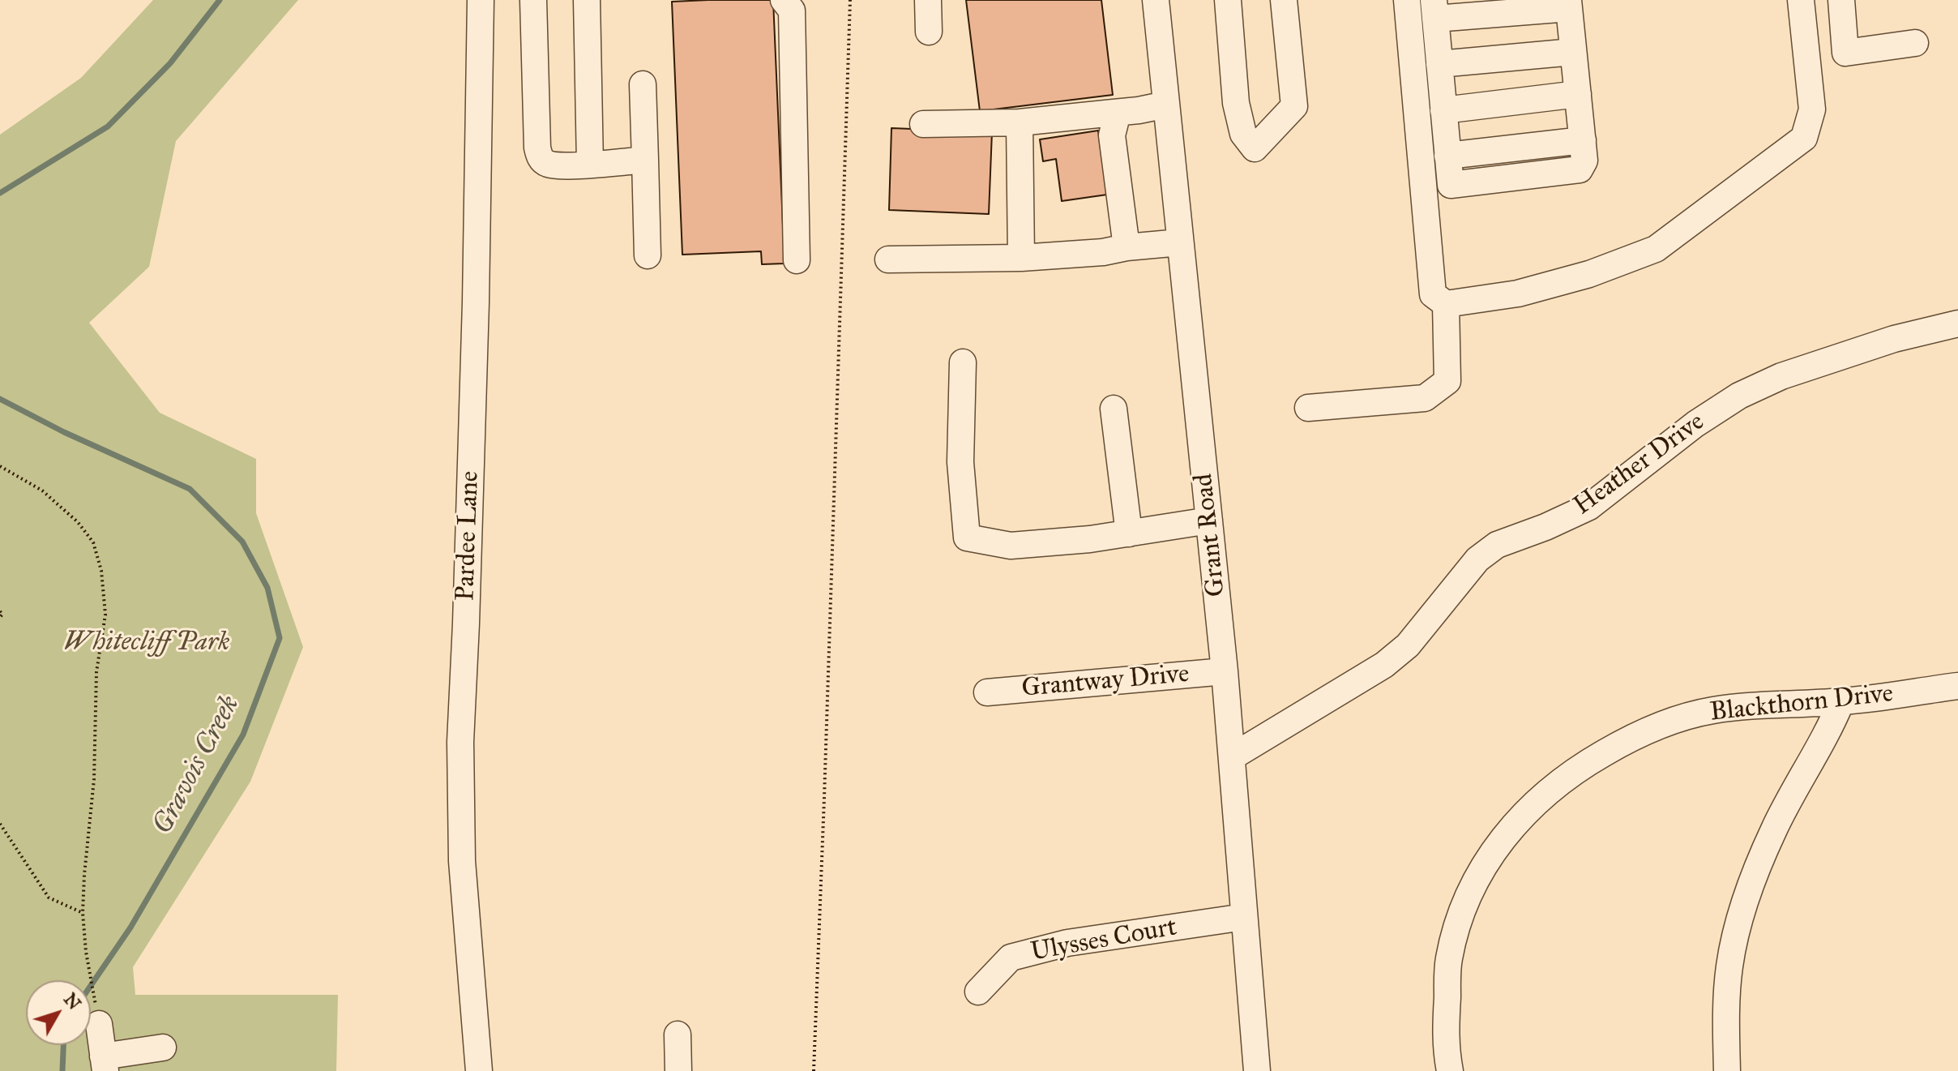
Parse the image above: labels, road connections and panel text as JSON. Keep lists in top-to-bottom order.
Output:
{
  "streets": {
    "street": [
      "Heather Drive",
      "Grant Road",
      "Pardee Lane",
      "Grantway Drive",
      "Blackthorn Drive",
      "Ulysses Court"
    ]
  },
  "crossings": [
    ["Heather Drive", "Grant Road"],
    ["Grant Road", "Grantway Drive"],
    ["Grant Road", "Ulysses Court"]
  ],
  "water": ["Gravois Creek"],
  "parks": ["Whitecliff Park"],
  "north": "top right"
}
